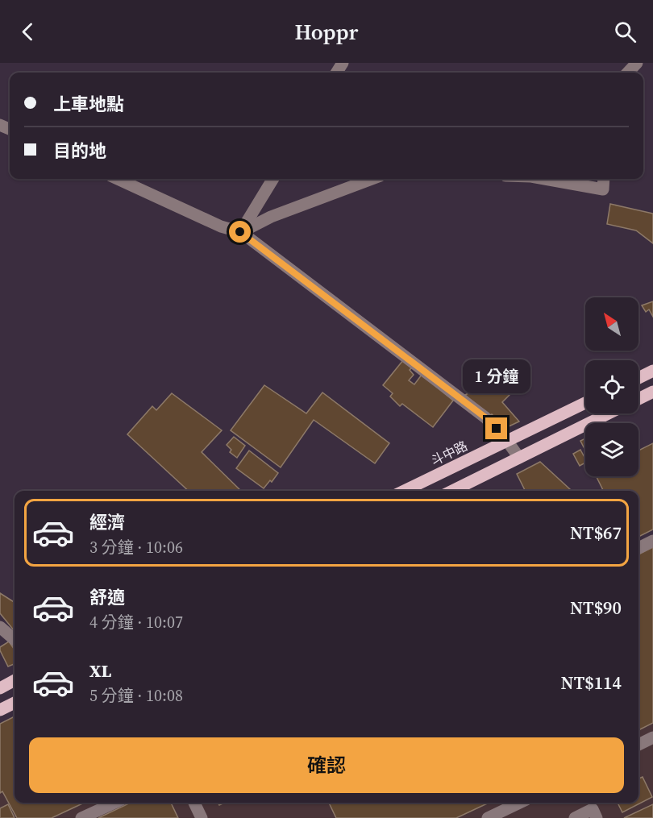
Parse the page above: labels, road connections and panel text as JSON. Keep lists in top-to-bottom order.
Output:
{
  "streets": {
    "main road": ["斗中路"]
  },
  "north": "top left",
  "page": {
    "header": "Hoppr",
    "banner": ["上車地點", "目的地"],
    "bubble": "1 分鐘",
    "list": [
      {
        "name": "經濟",
        "note": "3 分鐘 · 10:06",
        "value": "NT$67"
      },
      {
        "name": "舒適",
        "note": "4 分鐘 · 10:07",
        "value": "NT$90"
      },
      {
        "name": "XL",
        "note": "5 分鐘 · 10:08",
        "value": "NT$114"
      }
    ],
    "buttons": "確認"
  }
}
